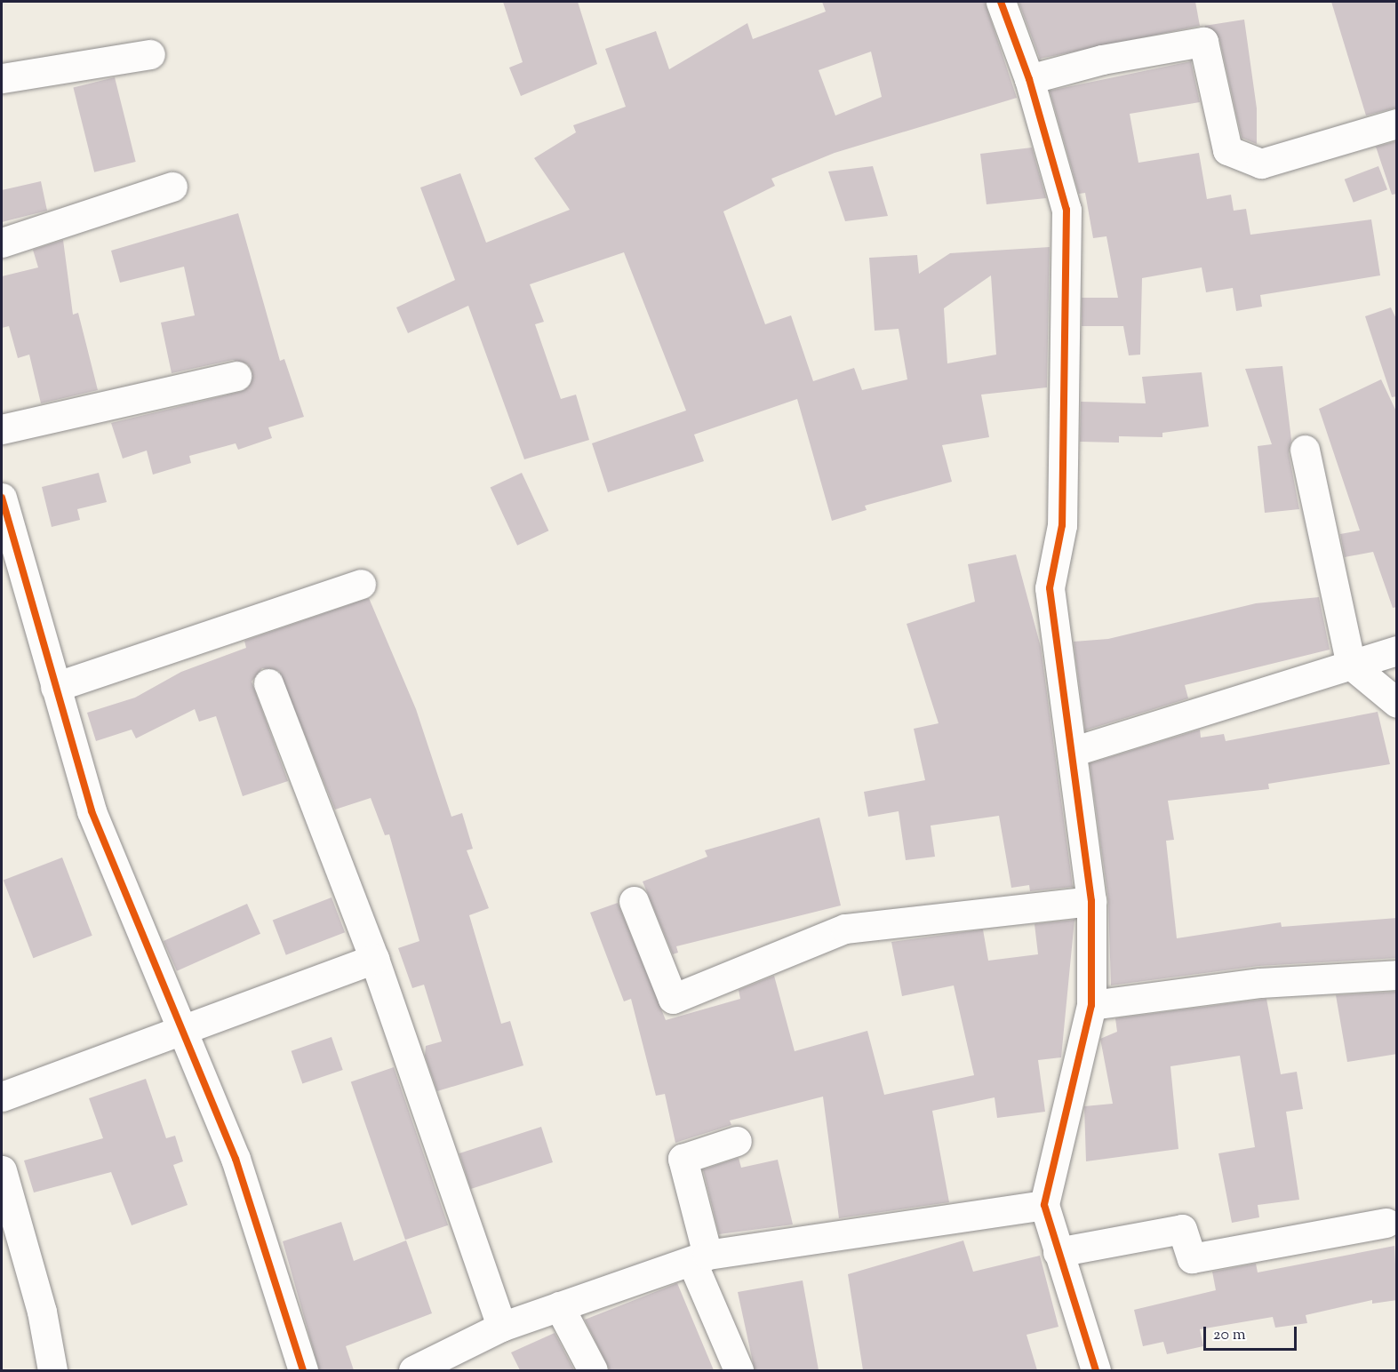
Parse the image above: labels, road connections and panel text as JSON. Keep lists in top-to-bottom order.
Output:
{
  "scale_bar": "20 m"
}
